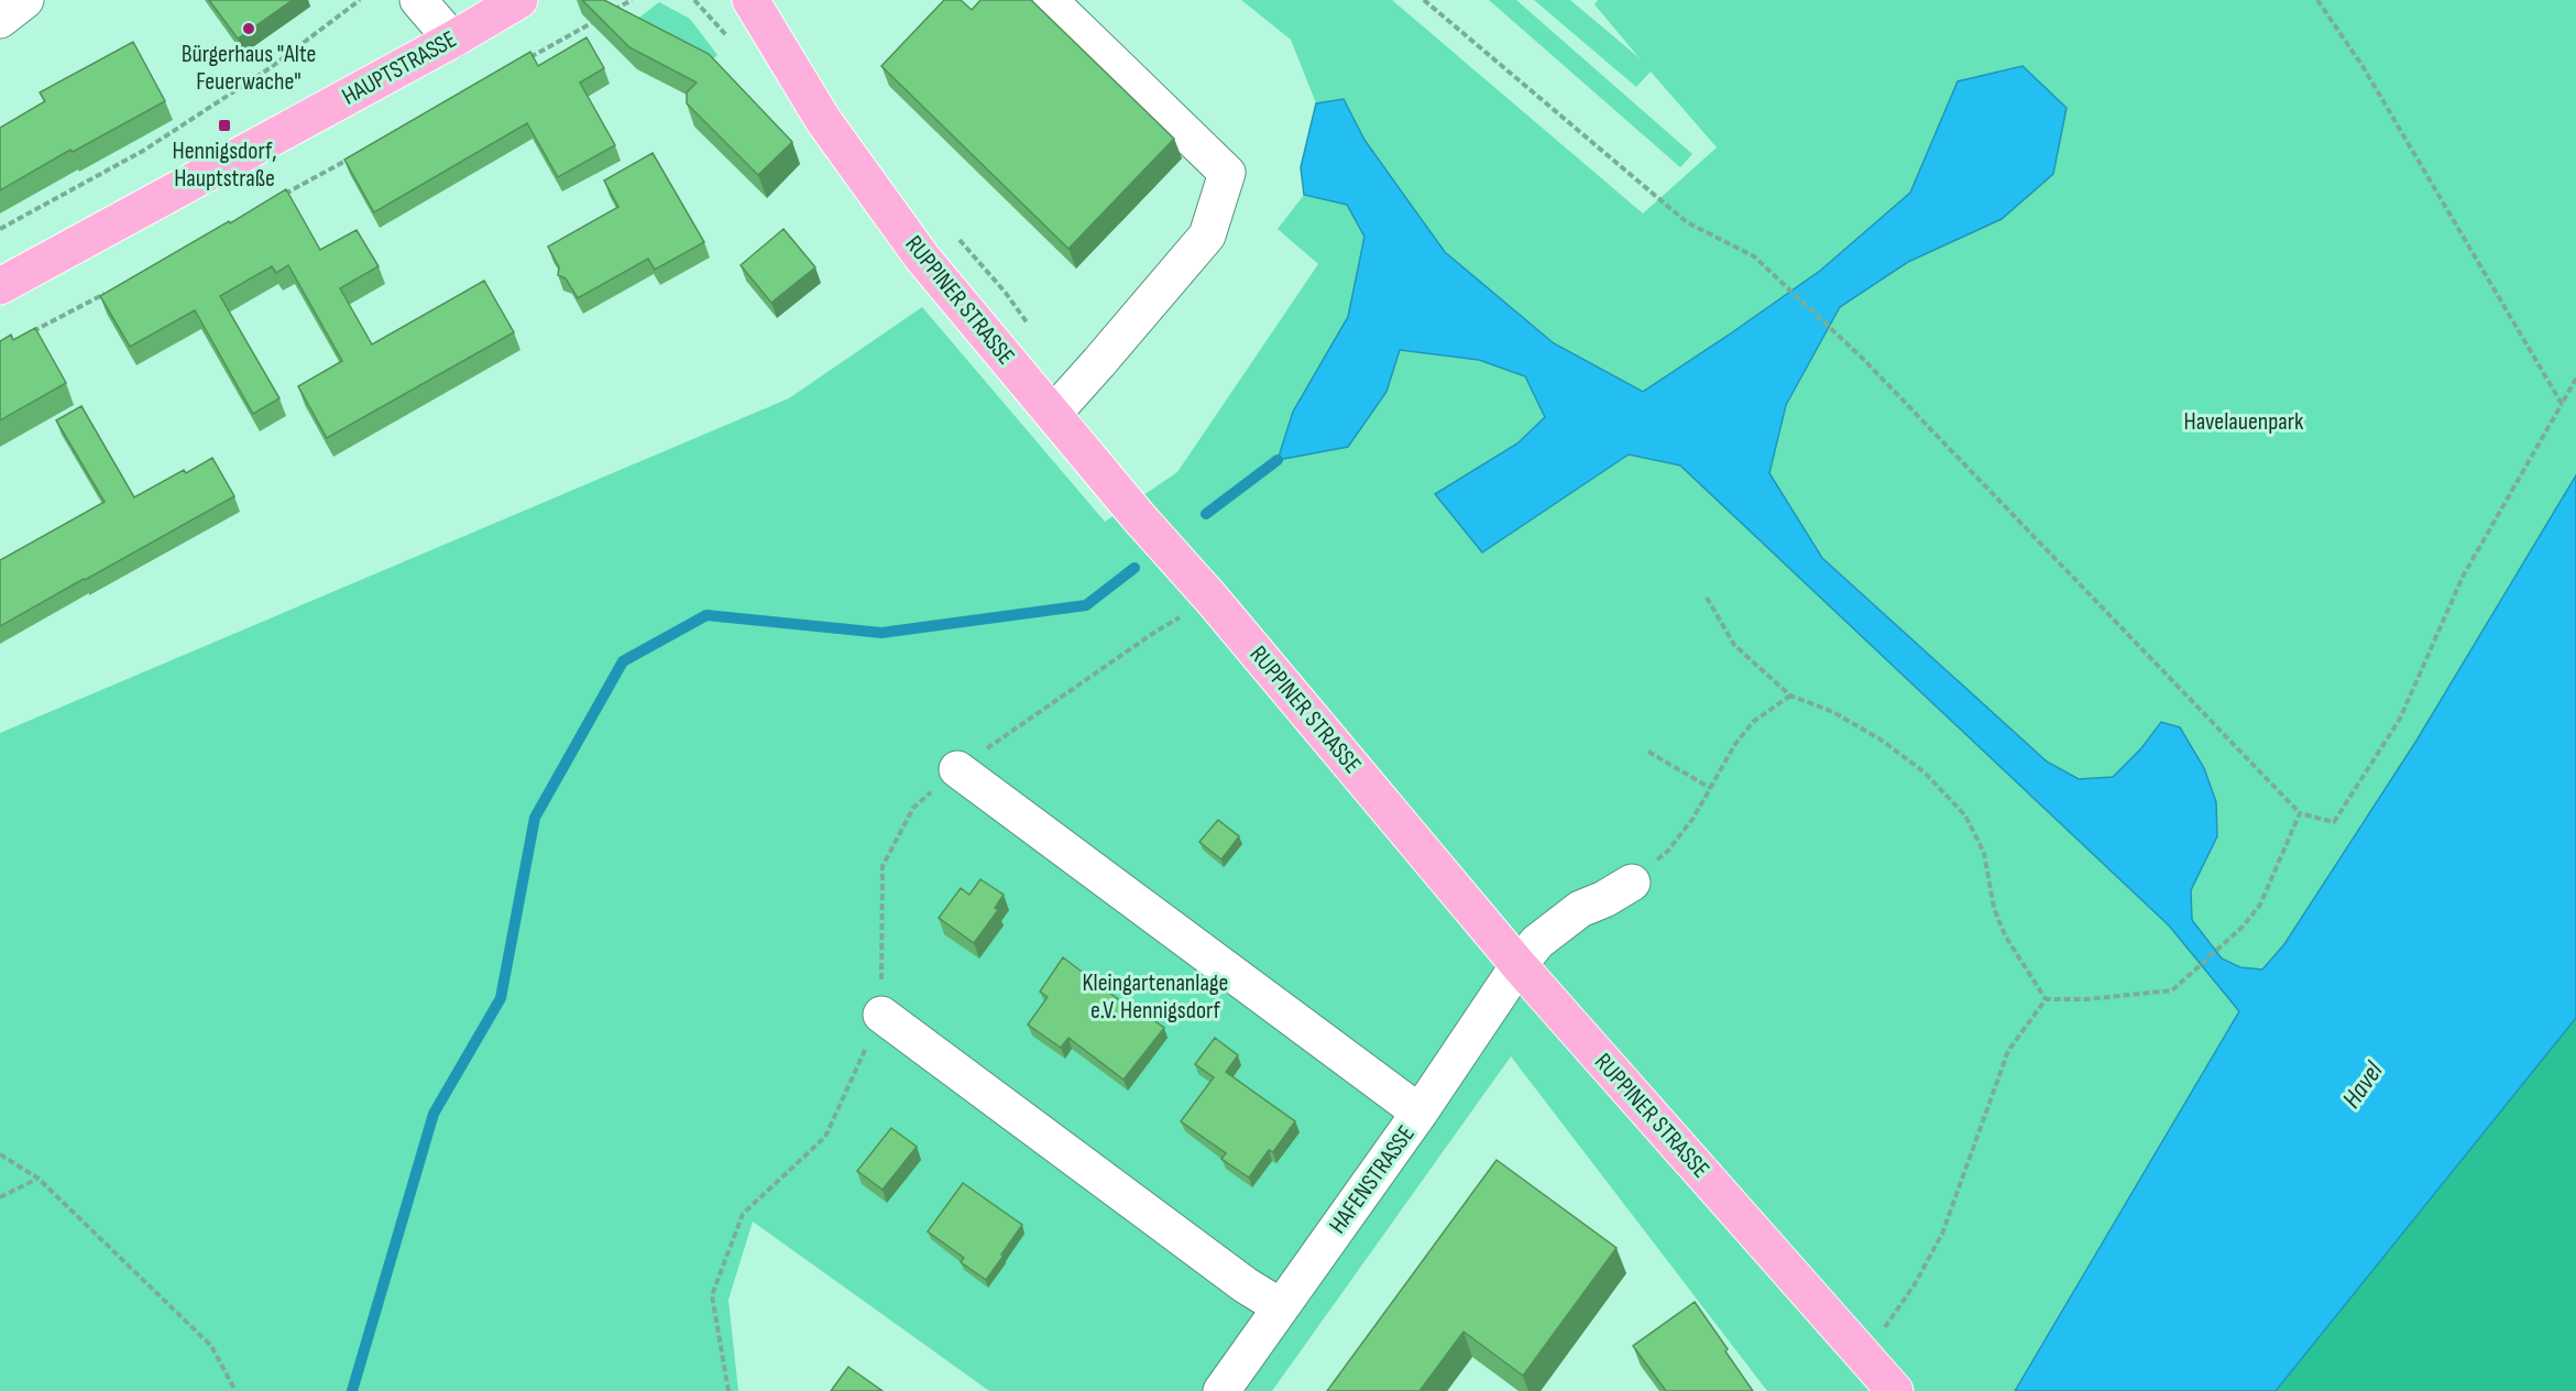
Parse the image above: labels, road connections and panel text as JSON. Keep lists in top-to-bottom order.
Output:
{
  "streets": {
    "main road": ["HAUPTSTRASSE", "RUPPINER STRASSE"],
    "street": ["HAFENSTRASSE"]
  },
  "crossings": [
    ["RUPPINER STRASSE", "HAFENSTRASSE"]
  ],
  "water": ["Havel"],
  "parks": ["Havelauenpark", "Kleingartenanlage e.V. Hennigsdorf"],
  "places": {
    "other": ["Bürgerhaus \"Alte Feuerwache\""],
    "transit": ["Hennigsdorf, Hauptstraße"]
  }
}
